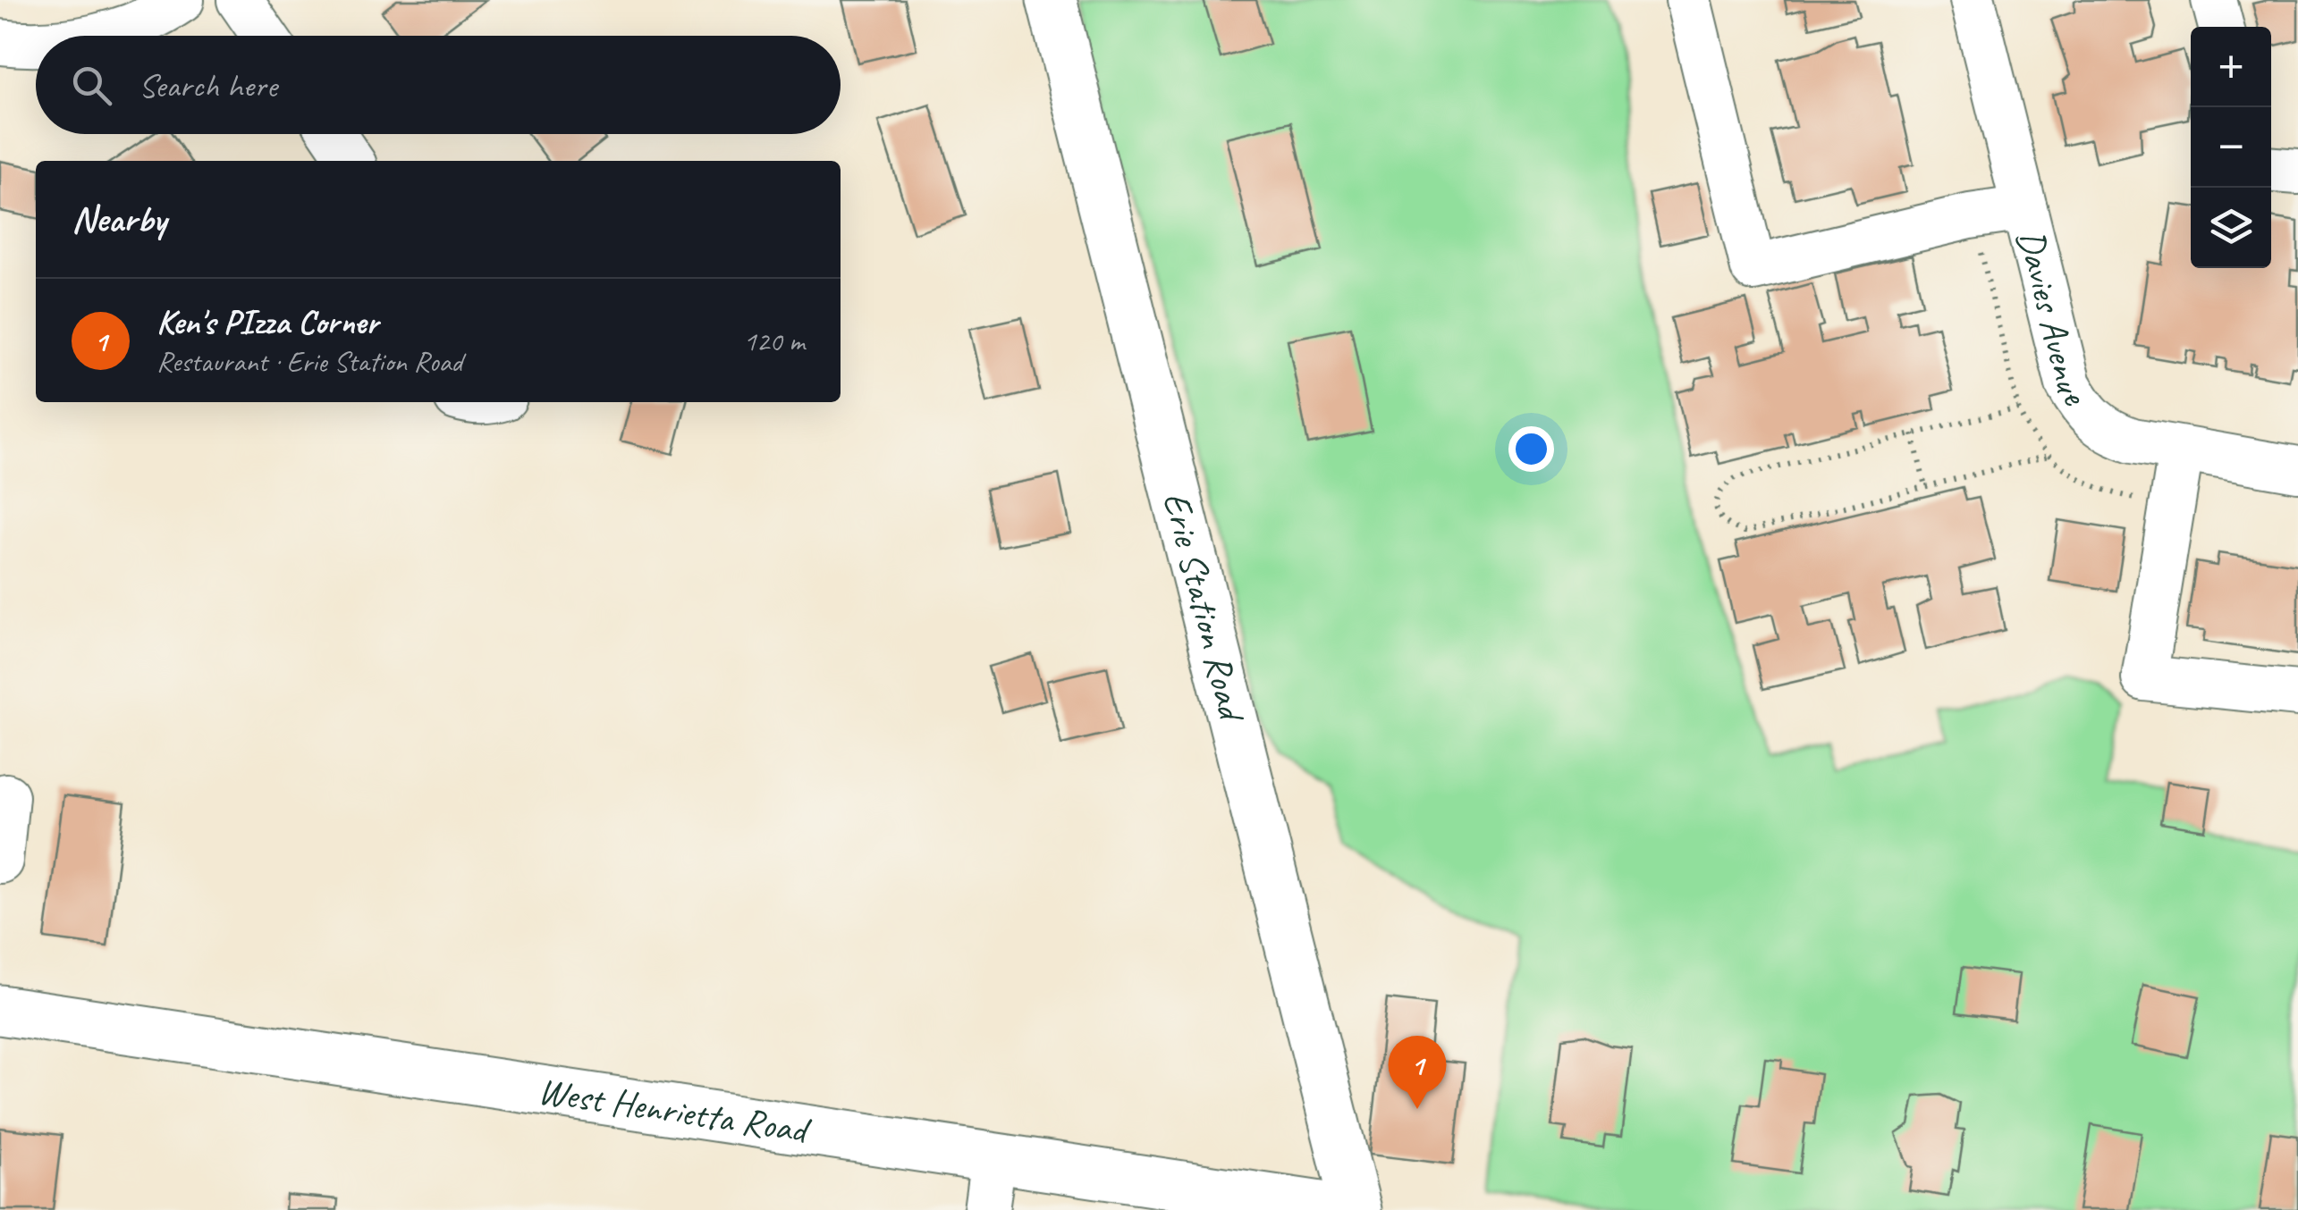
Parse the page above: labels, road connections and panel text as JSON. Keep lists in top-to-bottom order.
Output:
{
  "streets": {
    "main road": ["Erie Station Road", "West Henrietta Road"],
    "street": ["Davies Avenue"]
  },
  "page": {
    "map_buttons": ["+", "−"],
    "search": "Search here",
    "heading": "Nearby",
    "list": [
      {
        "mark": "1",
        "name": "Ken's PIzza Corner",
        "note": "Restaurant · Erie Station Road",
        "value": "120 m"
      }
    ],
    "pins": "1"
  }
}
